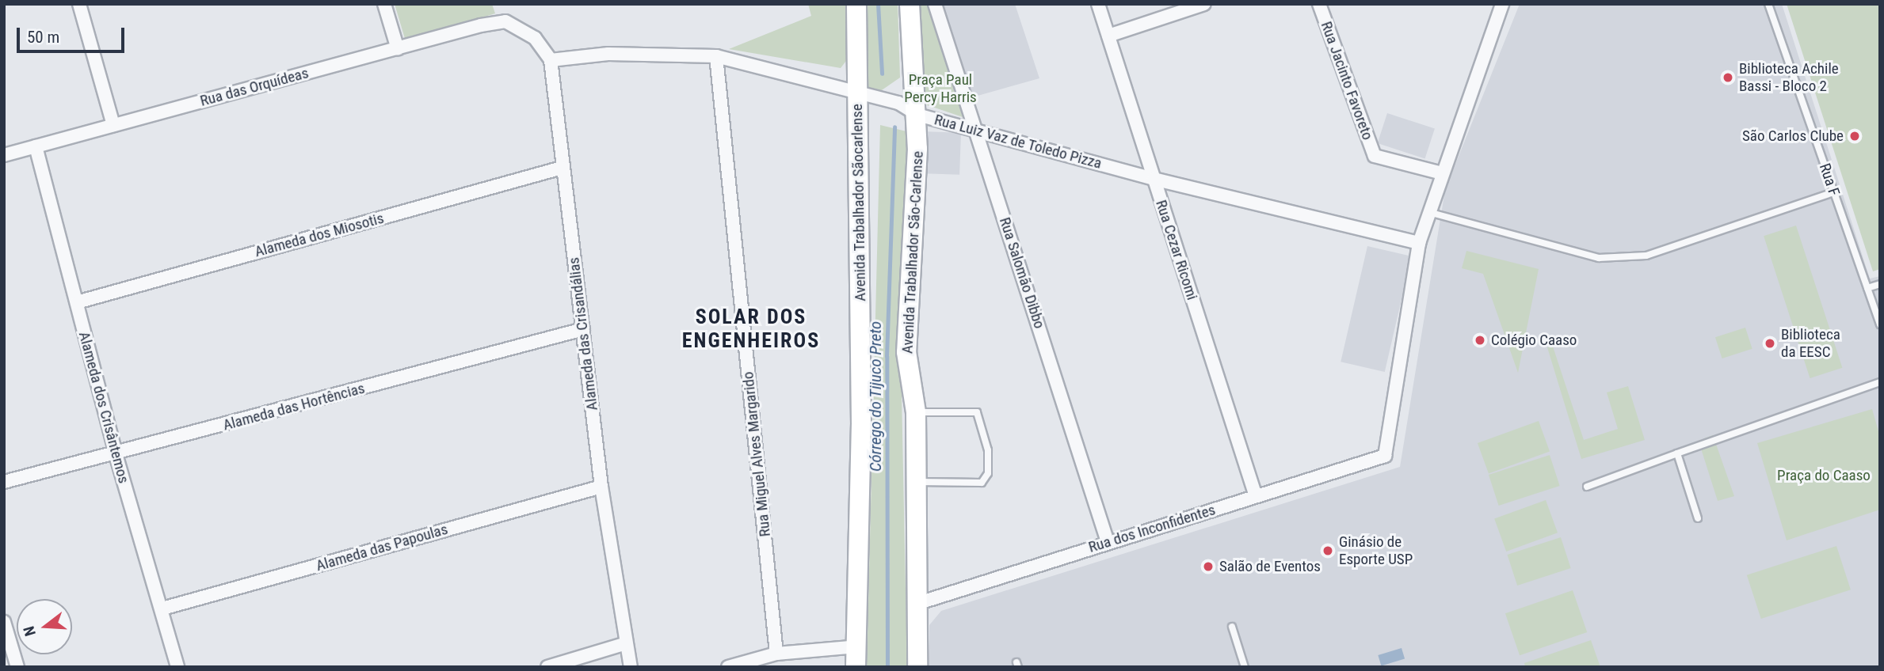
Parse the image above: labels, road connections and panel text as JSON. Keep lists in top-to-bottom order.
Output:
{
  "streets": {
    "main road": ["Avenida Trabalhador Sãocarlense", "Avenida Trabalhador São-Carlense"],
    "street": [
      "Rua Jacinto Favoreto",
      "Rua das Orquídeas",
      "Rua Luiz Vaz de Toledo Pizza",
      "Alameda dos Miosotis",
      "Rua Cezar Ricomi",
      "Rua Salomão Dibbo",
      "Alameda das Crisandálias",
      "Alameda das Hortências",
      "Alameda dos Crisântemos",
      "Rua Miguel Alves Margarido",
      "Rua dos Inconfidentes",
      "Alameda das Papoulas"
    ],
    "lane": ["Rua F"]
  },
  "crossings": [
    ["Rua das Orquídeas", "Rua Luiz Vaz de Toledo Pizza"],
    ["Rua das Orquídeas", "Alameda das Crisandálias"],
    ["Rua das Orquídeas", "Alameda dos Crisântemos"],
    ["Rua Luiz Vaz de Toledo Pizza", "Avenida Trabalhador Sãocarlense"],
    ["Rua Luiz Vaz de Toledo Pizza", "Rua Cezar Ricomi"],
    ["Rua Luiz Vaz de Toledo Pizza", "Avenida Trabalhador São-Carlense"],
    ["Rua Luiz Vaz de Toledo Pizza", "Rua Salomão Dibbo"],
    ["Rua Luiz Vaz de Toledo Pizza", "Alameda das Crisandálias"],
    ["Rua Luiz Vaz de Toledo Pizza", "Rua Miguel Alves Margarido"],
    ["Rua Luiz Vaz de Toledo Pizza", "Rua dos Inconfidentes"],
    ["Alameda dos Miosotis", "Alameda das Crisandálias"],
    ["Alameda dos Miosotis", "Alameda dos Crisântemos"],
    ["Rua Cezar Ricomi", "Rua dos Inconfidentes"],
    ["Avenida Trabalhador São-Carlense", "Rua dos Inconfidentes"],
    ["Rua Salomão Dibbo", "Rua dos Inconfidentes"],
    ["Alameda das Crisandálias", "Alameda das Hortências"],
    ["Alameda das Crisandálias", "Alameda das Papoulas"],
    ["Alameda das Hortências", "Alameda dos Crisântemos"],
    ["Alameda dos Crisântemos", "Alameda das Papoulas"]
  ],
  "districts": ["SOLAR DOS ENGENHEIROS"],
  "water": ["Córrego do Tijuco Preto"],
  "parks": ["Praça Paul Percy Harris", "Praça do Caaso"],
  "places": [
    "Biblioteca Achile Bassi - Bloco 2",
    "São Carlos Clube",
    "Colégio Caaso",
    "Biblioteca da EESC",
    "Ginásio de Esporte USP",
    "Salão de Eventos"
  ],
  "scale_bar": "50 m",
  "north": "left"
}
